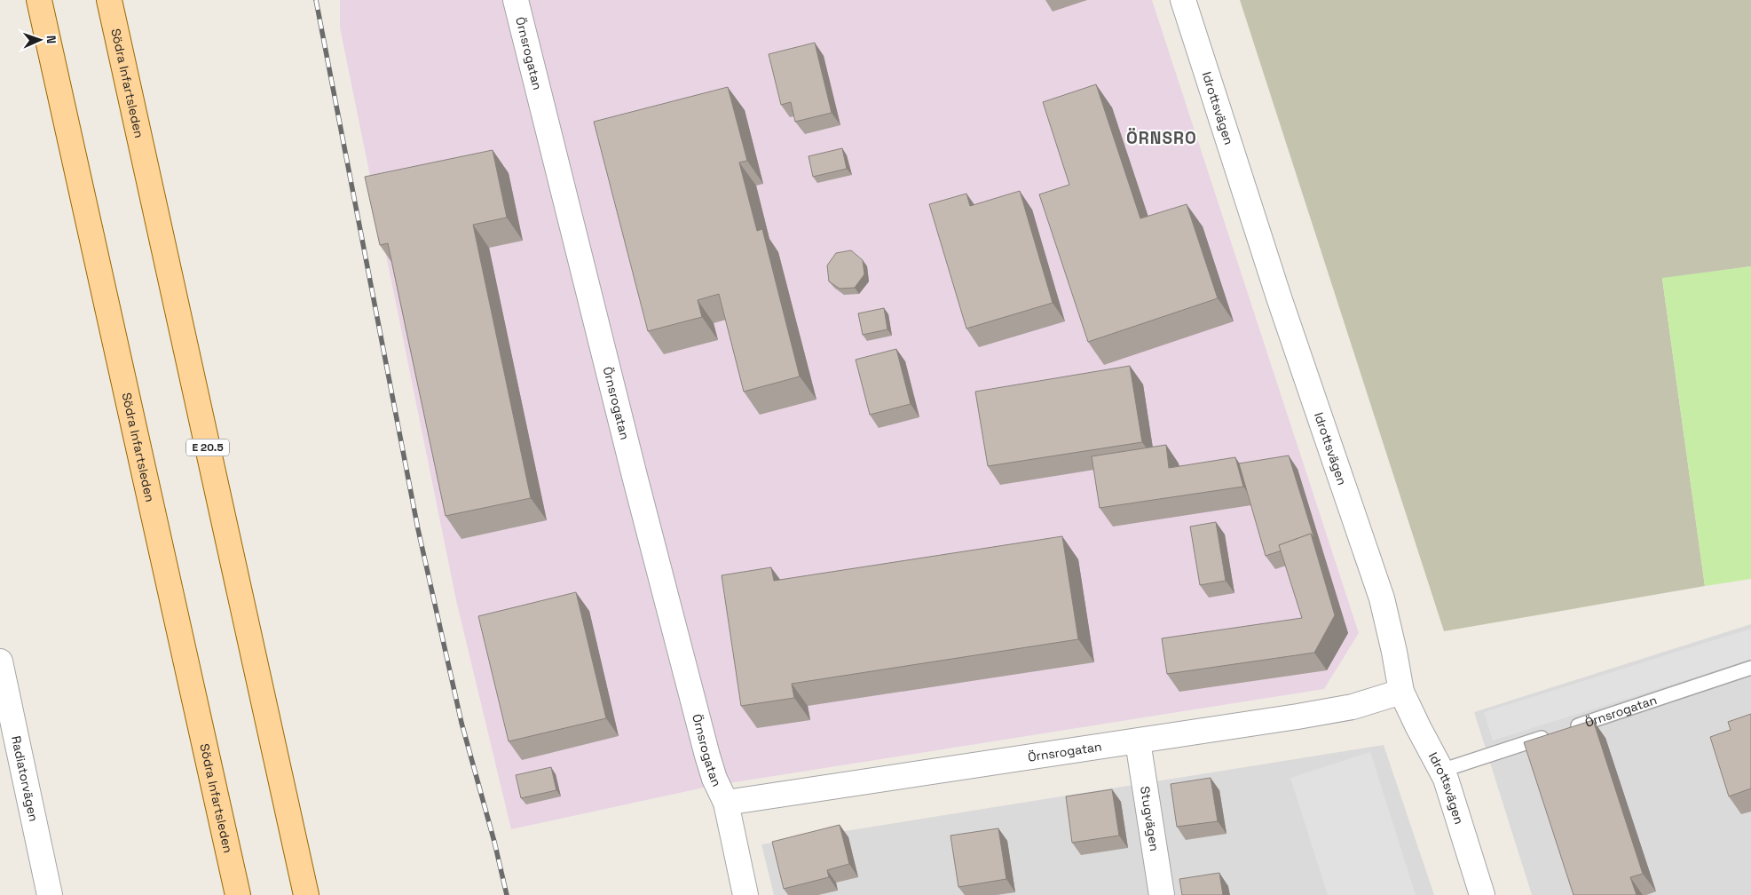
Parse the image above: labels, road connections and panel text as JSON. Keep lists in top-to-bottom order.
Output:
{
  "streets": {
    "main road": ["Södra Infartsleden", "E 20.5"],
    "street": [
      "Örnsrogatan",
      "Idrottsvägen",
      "Radiatorvägen",
      "Stugvägen"
    ]
  },
  "crossings": [
    ["Örnsrogatan", "Idrottsvägen"],
    ["Örnsrogatan", "Stugvägen"]
  ],
  "districts": ["ÖRNSRO"],
  "north": "right"
}
